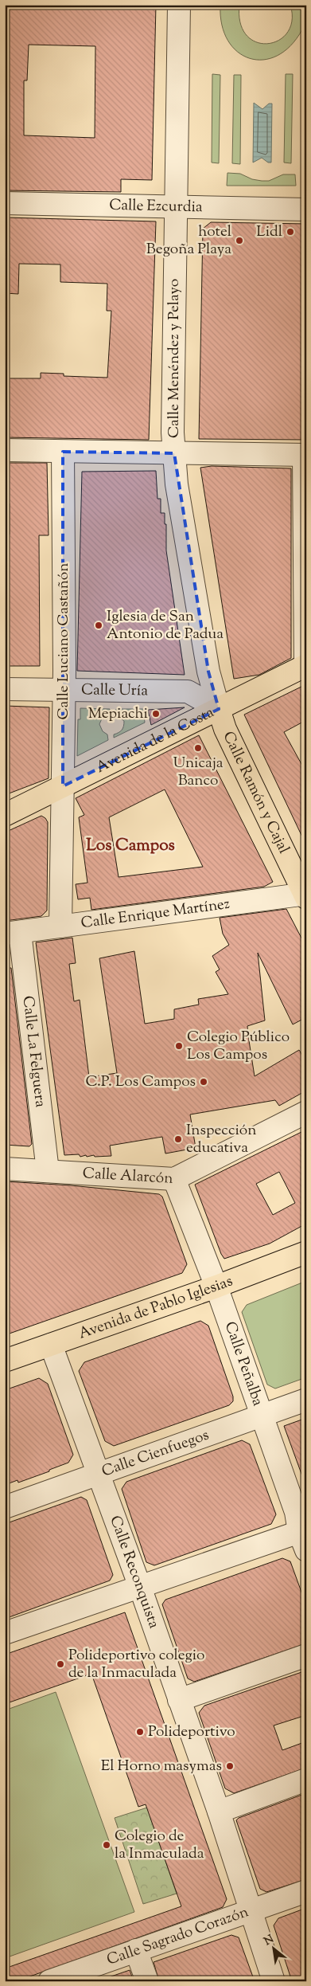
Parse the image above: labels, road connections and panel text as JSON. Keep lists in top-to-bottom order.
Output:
{
  "streets": {
    "main road": ["Avenida de la Costa", "Calle Ramón y Cajal", "Avenida de Pablo Iglesias"],
    "street": [
      "Calle Ezcurdia",
      "Calle Menéndez y Pelayo",
      "Calle Luciano Castañón",
      "Calle Uría",
      "Calle Enrique Martínez",
      "Calle La Felguera",
      "Calle Alarcón",
      "Calle Peñalba",
      "Calle Cienfuegos",
      "Calle Reconquista",
      "Calle Sagrado Corazón"
    ]
  },
  "crossings": [
    ["Calle Ezcurdia", "Calle Menéndez y Pelayo"],
    ["Calle Menéndez y Pelayo", "Calle Uría"],
    ["Calle Menéndez y Pelayo", "Avenida de la Costa"],
    ["Calle Menéndez y Pelayo", "Calle Ramón y Cajal"],
    ["Calle Luciano Castañón", "Calle Uría"],
    ["Calle Luciano Castañón", "Avenida de la Costa"],
    ["Calle Luciano Castañón", "Calle Enrique Martínez"],
    ["Calle Uría", "Avenida de la Costa"],
    ["Calle Uría", "Calle Ramón y Cajal"],
    ["Avenida de la Costa", "Calle Ramón y Cajal"],
    ["Calle Ramón y Cajal", "Calle Enrique Martínez"],
    ["Calle Enrique Martínez", "Calle La Felguera"],
    ["Calle La Felguera", "Calle Alarcón"],
    ["Calle Alarcón", "Calle Peñalba"],
    ["Avenida de Pablo Iglesias", "Calle Peñalba"],
    ["Avenida de Pablo Iglesias", "Calle Reconquista"],
    ["Calle Peñalba", "Calle Cienfuegos"],
    ["Calle Cienfuegos", "Calle Reconquista"],
    ["Calle Reconquista", "Calle Sagrado Corazón"]
  ],
  "districts": ["Los Campos"],
  "places": [
    "Lidl",
    "hotel Begoña Playa",
    "Iglesia de San Antonio de Padua",
    "Mepiachi",
    "Unicaja Banco",
    "Colegio Público Los Campos",
    "C.P. Los Campos",
    "Inspección educativa",
    "Polideportivo colegio de la Inmaculada",
    "Polideportivo",
    "El Horno masymas",
    "Colegio de la Inmaculada"
  ],
  "north": "top left"
}
